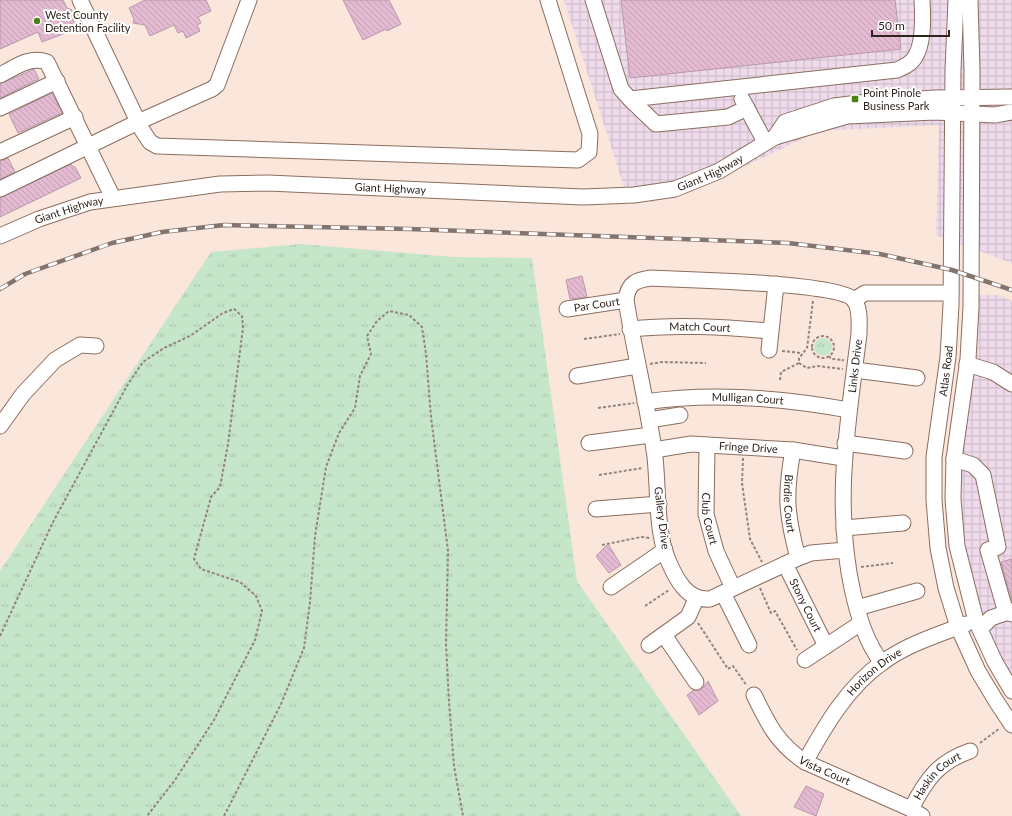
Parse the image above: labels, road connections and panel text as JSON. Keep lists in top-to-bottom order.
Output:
{
  "streets": {
    "street": [
      "Giant Highway",
      "Par Court",
      "Match Court",
      "Links Drive",
      "Atlas Road",
      "Mulligan Court",
      "Fringe Drive",
      "Birdie Court",
      "Gallery Drive",
      "Club Court",
      "Stony Court",
      "Horizon Drive",
      "Vista Court",
      "Haskin Court"
    ]
  },
  "crossings": [
    ["Giant Highway", "Atlas Road"],
    ["Par Court", "Gallery Drive"],
    ["Match Court", "Gallery Drive"],
    ["Links Drive", "Mulligan Court"],
    ["Links Drive", "Fringe Drive"],
    ["Links Drive", "Horizon Drive"],
    ["Atlas Road", "Horizon Drive"],
    ["Mulligan Court", "Gallery Drive"],
    ["Fringe Drive", "Birdie Court"],
    ["Fringe Drive", "Gallery Drive"],
    ["Fringe Drive", "Club Court"],
    ["Birdie Court", "Stony Court"],
    ["Horizon Drive", "Vista Court"],
    ["Vista Court", "Haskin Court"]
  ],
  "places": {
    "other": ["West County Detention Facility"],
    "transit": ["Point Pinole Business Park"]
  },
  "scale_bar": "50 m"
}
